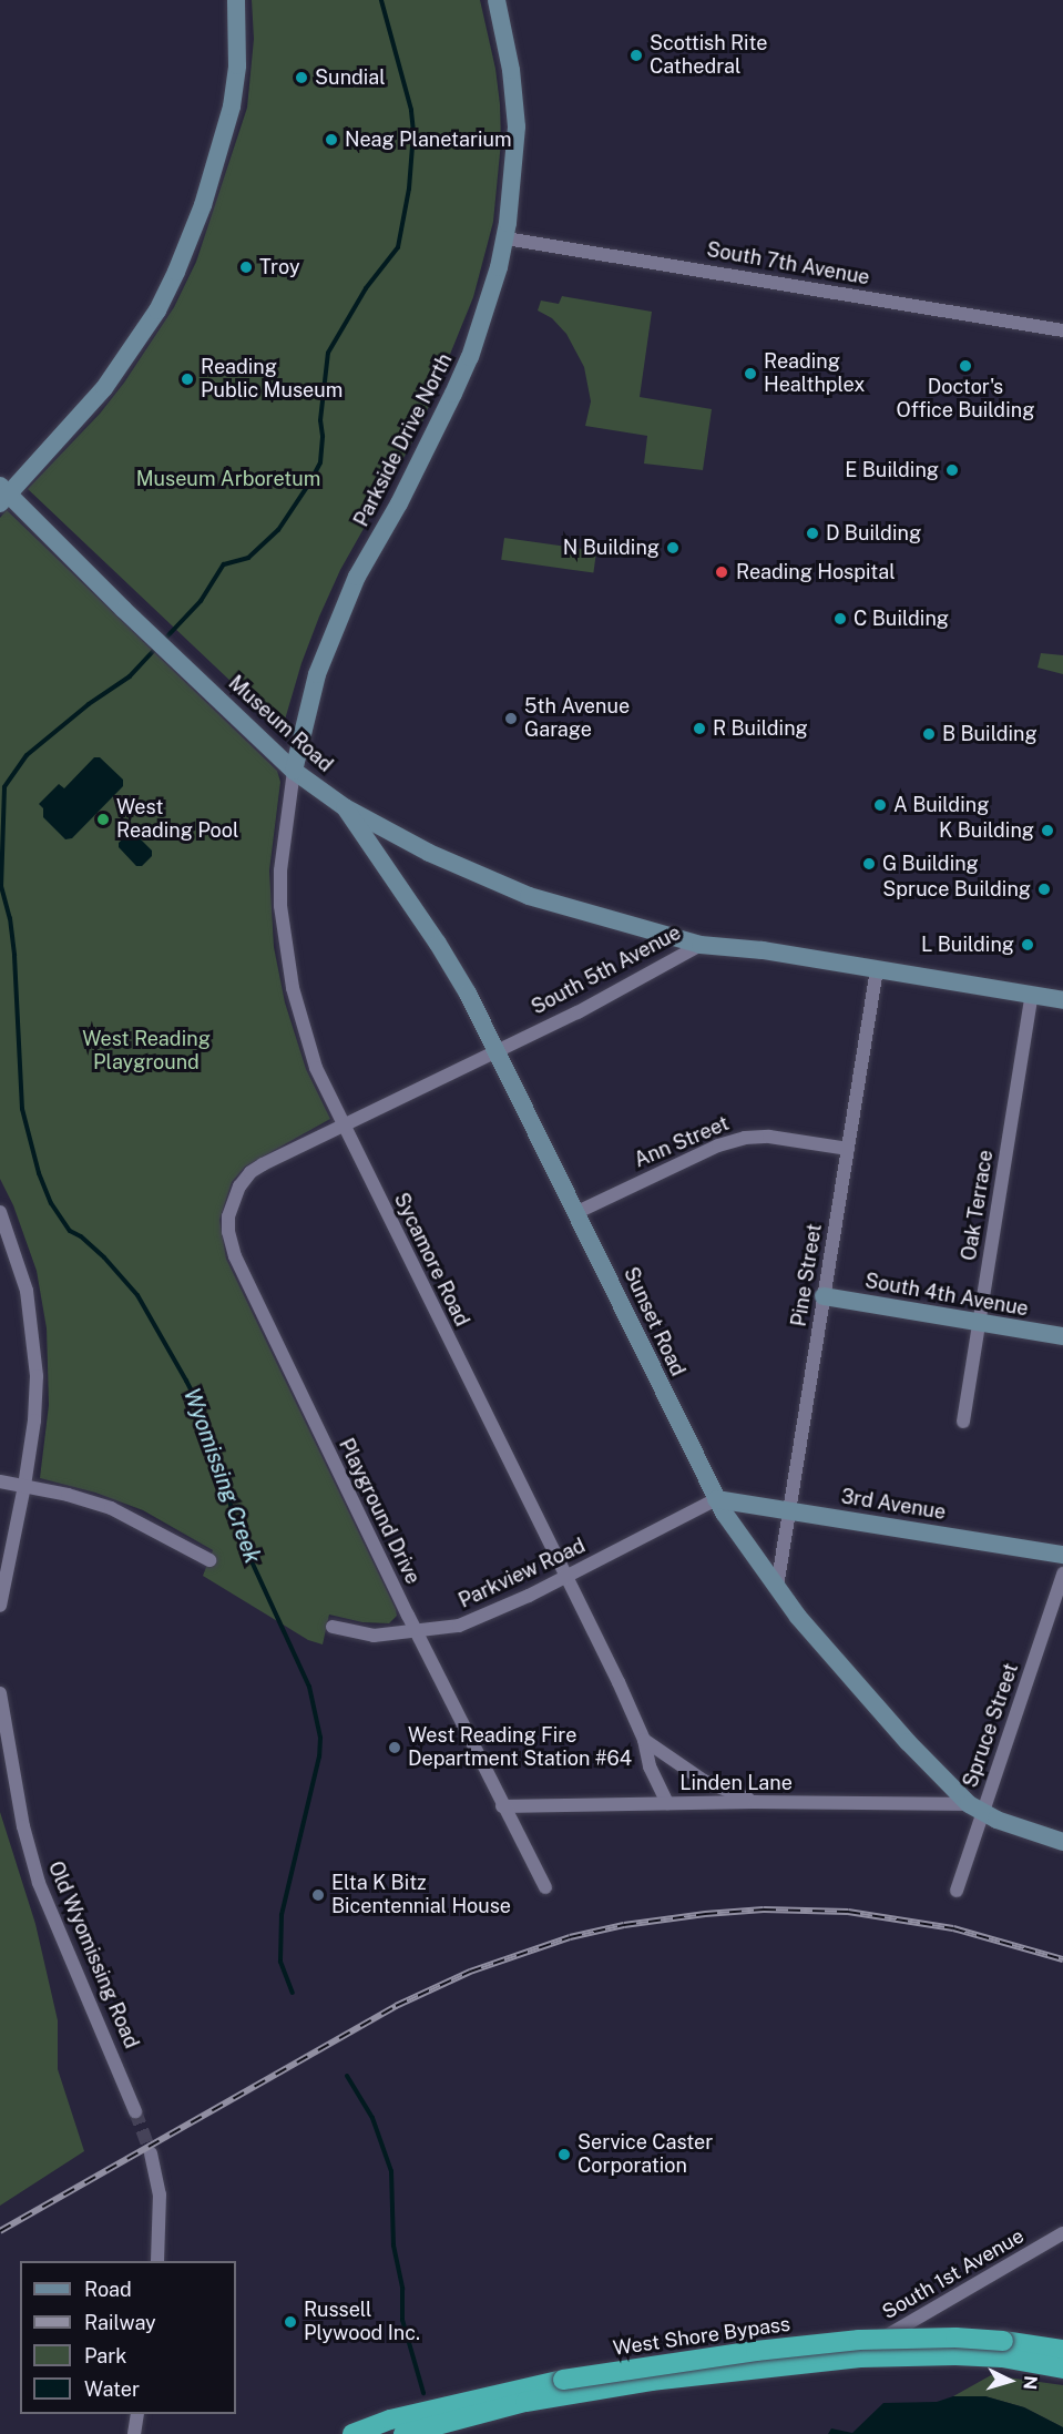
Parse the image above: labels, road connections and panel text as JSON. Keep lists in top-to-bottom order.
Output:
{
  "streets": {
    "highway": ["West Shore Bypass"],
    "street": [
      "South 7th Avenue",
      "Parkside Drive North",
      "Museum Road",
      "South 5th Avenue",
      "Ann Street",
      "Oak Terrace",
      "Sycamore Road",
      "Pine Street",
      "South 4th Avenue",
      "Sunset Road",
      "3rd Avenue",
      "Playground Drive",
      "Parkview Road",
      "Spruce Street",
      "Linden Lane",
      "Old Wyomissing Road",
      "South 1st Avenue"
    ]
  },
  "crossings": [
    ["South 7th Avenue", "Parkside Drive North"],
    ["Parkside Drive North", "Museum Road"],
    ["Parkside Drive North", "Sycamore Road"],
    ["Museum Road", "South 5th Avenue"],
    ["Museum Road", "Sycamore Road"],
    ["Museum Road", "Sunset Road"],
    ["South 5th Avenue", "Oak Terrace"],
    ["South 5th Avenue", "Sycamore Road"],
    ["South 5th Avenue", "Pine Street"],
    ["South 5th Avenue", "Sunset Road"],
    ["South 5th Avenue", "Playground Drive"],
    ["Ann Street", "Pine Street"],
    ["Ann Street", "Sunset Road"],
    ["Oak Terrace", "South 4th Avenue"],
    ["Sycamore Road", "Parkview Road"],
    ["Sycamore Road", "Linden Lane"],
    ["Pine Street", "South 4th Avenue"],
    ["Pine Street", "Sunset Road"],
    ["Pine Street", "3rd Avenue"],
    ["Sunset Road", "3rd Avenue"],
    ["Sunset Road", "Parkview Road"],
    ["Sunset Road", "Spruce Street"],
    ["Sunset Road", "Linden Lane"],
    ["3rd Avenue", "Parkview Road"],
    ["Playground Drive", "Parkview Road"],
    ["Playground Drive", "Linden Lane"],
    ["Spruce Street", "Linden Lane"]
  ],
  "water": ["Wyomissing Creek"],
  "parks": ["Museum Arboretum", "West Reading Playground"],
  "places": [
    "Scottish Rite Cathedral",
    "Sundial",
    "Neag Planetarium",
    "Troy",
    "Doctor's Office Building",
    "Reading Healthplex",
    "Reading Public Museum",
    "E Building",
    "D Building",
    "N Building",
    "Reading Hospital",
    "C Building",
    "5th Avenue Garage",
    "R Building",
    "B Building",
    "A Building",
    "West Reading Pool",
    "K Building",
    "G Building",
    "Spruce Building",
    "L Building",
    "West Reading Fire Department Station #64",
    "Elta K Bitz Bicentennial House",
    "Service Caster Corporation",
    "Russell Plywood Inc."
  ],
  "legend": [
    "Road",
    "Railway",
    "Park",
    "Water"
  ],
  "north": "right"
}
